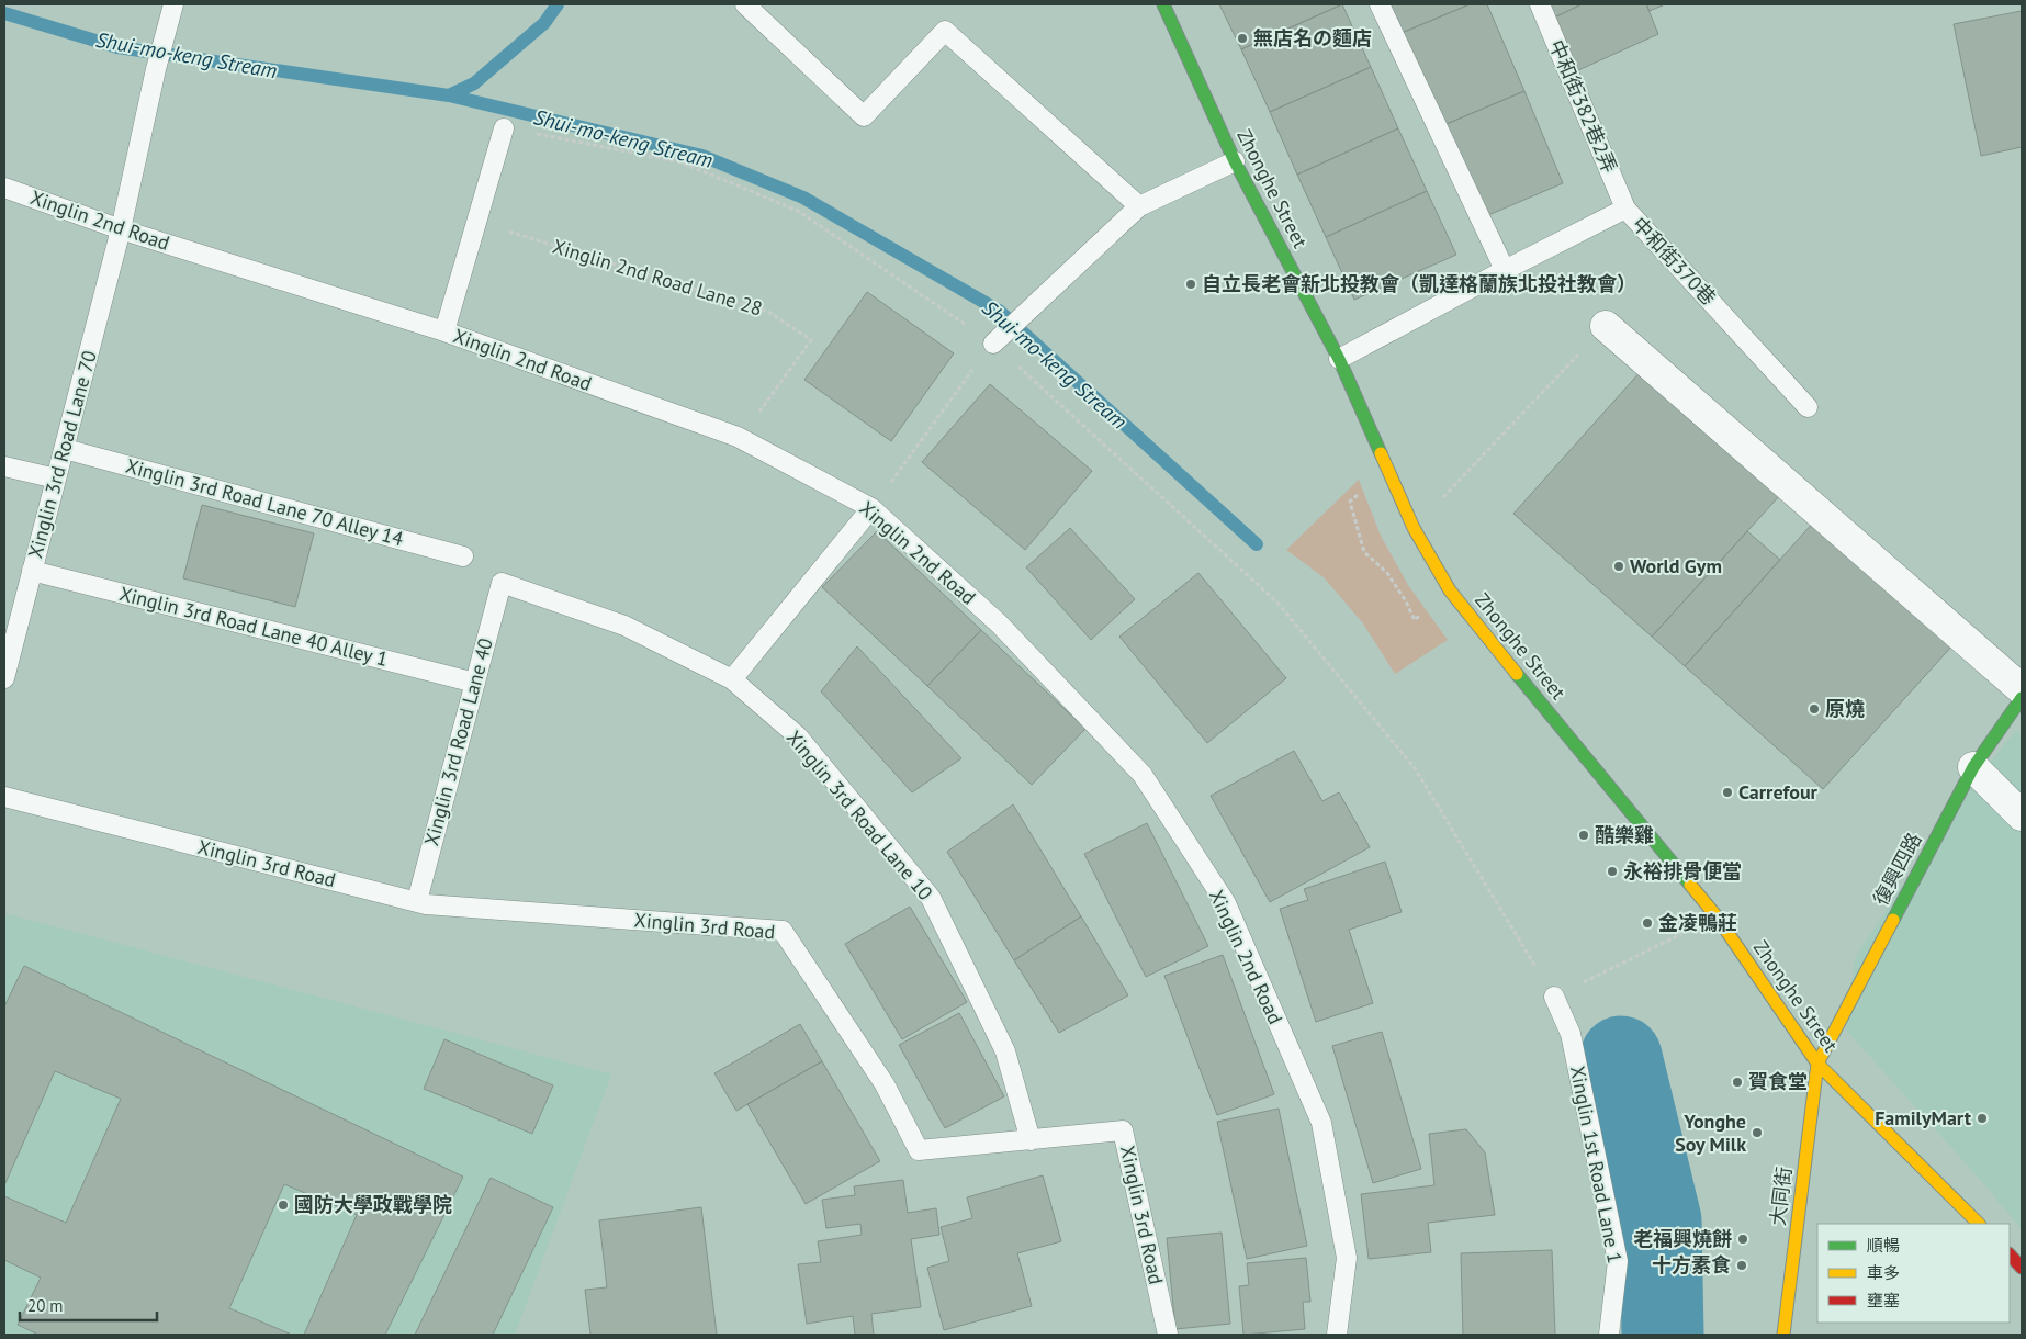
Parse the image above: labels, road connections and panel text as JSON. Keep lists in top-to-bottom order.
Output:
{
  "streets": {
    "street": ["Zhonghe Street", "復興四路", "大同街"],
    "lane": [
      "中和街382巷2弄",
      "Xinglin 2nd Road",
      "中和街370巷",
      "Xinglin 3rd Road Lane 70",
      "Xinglin 3rd Road Lane 70 Alley 14",
      "Xinglin 3rd Road Lane 40 Alley 1",
      "Xinglin 3rd Road Lane 40",
      "Xinglin 3rd Road Lane 10",
      "Xinglin 3rd Road",
      "Xinglin 1st Road Lane 1"
    ],
    "path": ["Xinglin 2nd Road Lane 28"]
  },
  "crossings": [
    ["中和街382巷2弄", "中和街370巷"],
    ["Zhonghe Street", "中和街370巷"],
    ["Zhonghe Street", "復興四路"],
    ["Zhonghe Street", "大同街"],
    ["Xinglin 2nd Road", "Xinglin 2nd Road Lane 28"],
    ["Xinglin 2nd Road", "Xinglin 3rd Road Lane 70"],
    ["Xinglin 3rd Road Lane 70", "Xinglin 3rd Road Lane 70 Alley 14"],
    ["Xinglin 3rd Road Lane 70", "Xinglin 3rd Road Lane 40 Alley 1"],
    ["Xinglin 3rd Road Lane 40 Alley 1", "Xinglin 3rd Road Lane 40"],
    ["Xinglin 3rd Road Lane 40", "Xinglin 3rd Road Lane 10"],
    ["Xinglin 3rd Road Lane 40", "Xinglin 3rd Road"],
    ["Xinglin 3rd Road Lane 10", "Xinglin 3rd Road"],
    ["復興四路", "大同街"]
  ],
  "water": ["Shui-mo-keng Stream"],
  "places": [
    "無店名の麵店",
    "自立長老會新北投教會（凱達格蘭族北投社教會）",
    "World Gym",
    "原燒",
    "Carrefour",
    "酷樂雞",
    "永裕排骨便當",
    "金凌鴨莊",
    "賀食堂",
    "FamilyMart",
    "Yonghe Soy Milk",
    "國防大學政戰學院",
    "老福興燒餅",
    "十方素食"
  ],
  "legend": ["順暢", "車多", "壅塞"],
  "scale_bar": "20 m"
}
